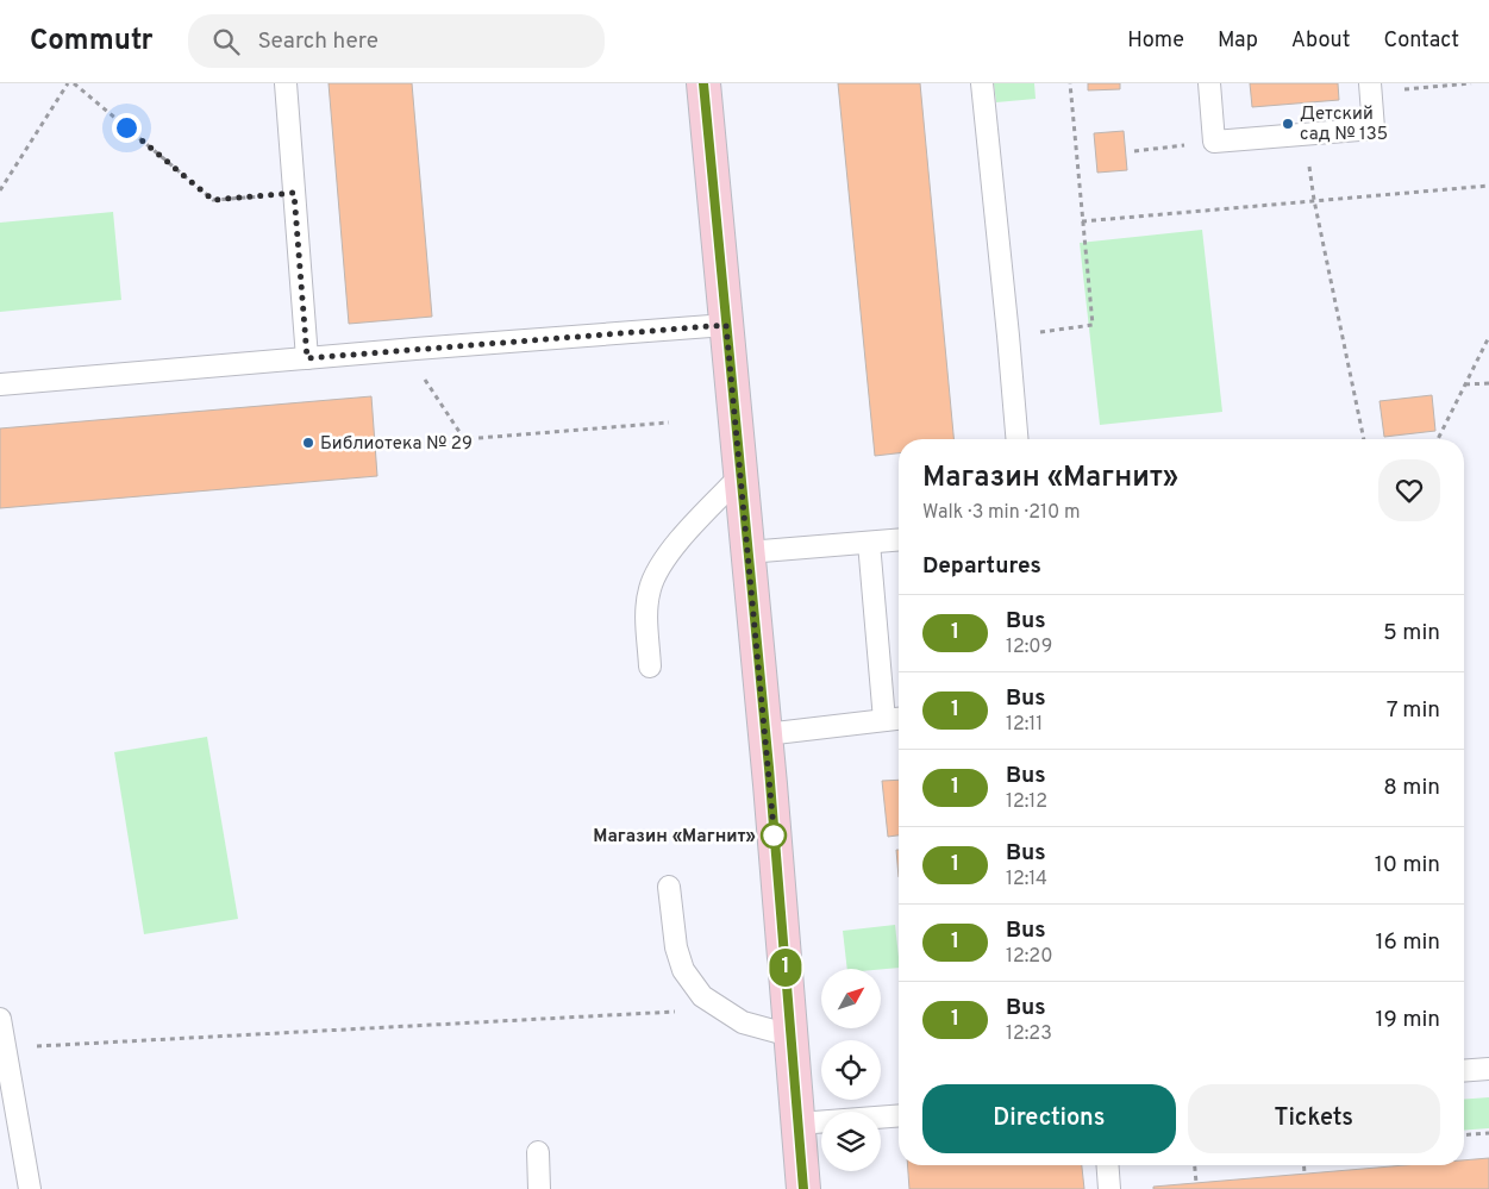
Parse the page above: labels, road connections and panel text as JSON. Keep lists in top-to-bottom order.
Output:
{
  "places": ["Детский сад № 135", "Библиотека № 29", "Магазин «Магнит»"],
  "lines": ["bus line 1"],
  "north": "top right",
  "page": {
    "header": "Commutr",
    "search": "Search here",
    "nav": [
      "Home",
      "Map",
      "About",
      "Contact"
    ],
    "on_map": "1",
    "heading": [
      ["Магазин «Магнит»", "Walk · 3 min · 210 m"],
      "Departures"
    ],
    "list": [
      {
        "mark": "1",
        "name": "Bus",
        "note": "12:09",
        "value": "5 min"
      },
      {
        "mark": "1",
        "name": "Bus",
        "note": "12:11",
        "value": "7 min"
      },
      {
        "mark": "1",
        "name": "Bus",
        "note": "12:12",
        "value": "8 min"
      },
      {
        "mark": "1",
        "name": "Bus",
        "note": "12:14",
        "value": "10 min"
      },
      {
        "mark": "1",
        "name": "Bus",
        "note": "12:20",
        "value": "16 min"
      },
      {
        "mark": "1",
        "name": "Bus",
        "note": "12:23",
        "value": "19 min"
      }
    ],
    "buttons": ["Directions", "Tickets"]
  }
}
